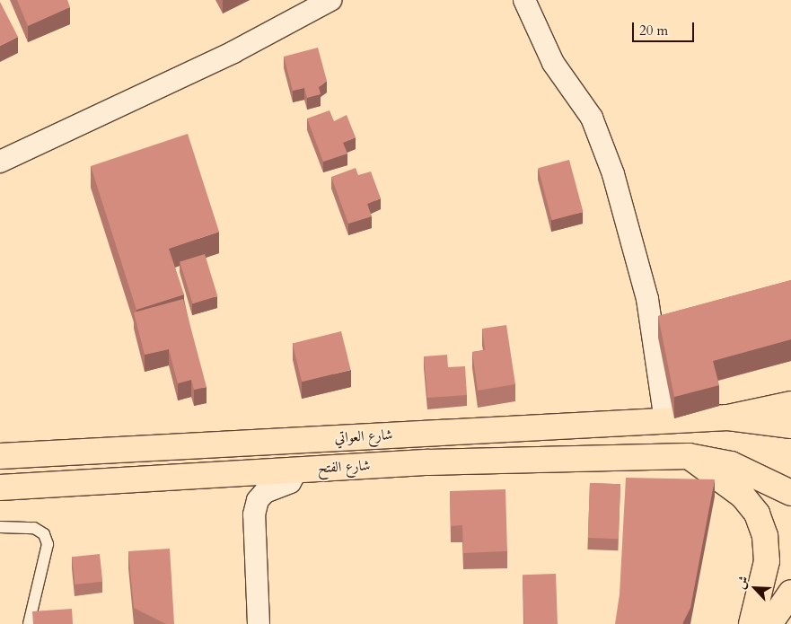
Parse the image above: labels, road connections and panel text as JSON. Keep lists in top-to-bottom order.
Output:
{
  "streets": {
    "main road": ["شارع العواتي", "شارع الفتح"]
  },
  "scale_bar": "20 m",
  "north": "top left"
}
